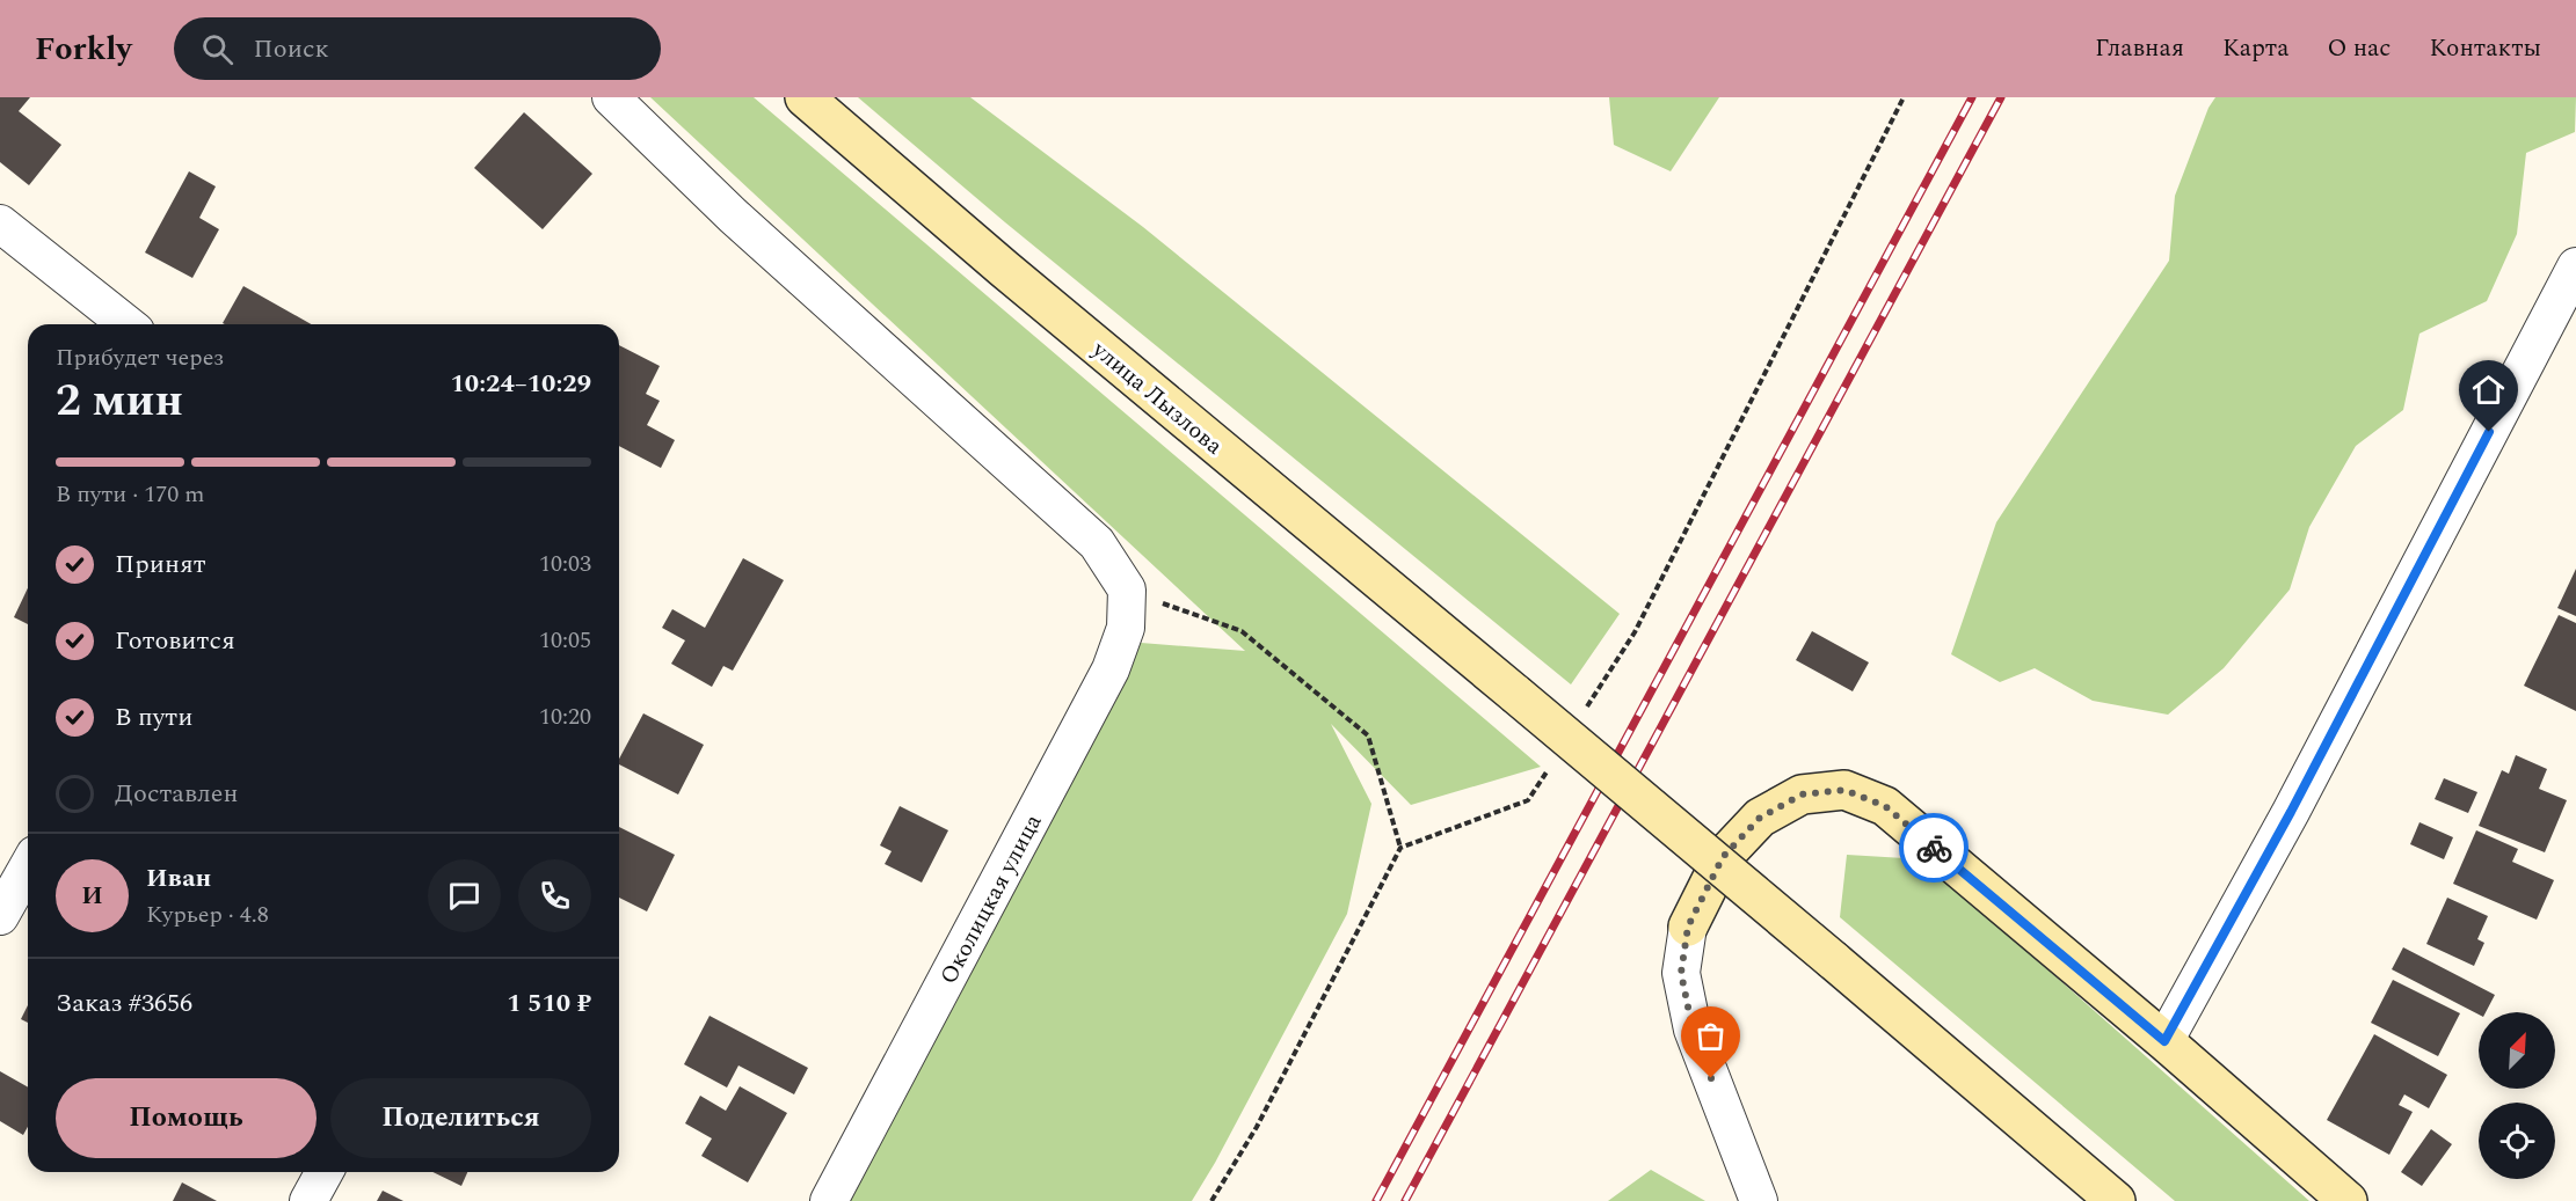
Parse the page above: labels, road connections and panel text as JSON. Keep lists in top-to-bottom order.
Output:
{
  "streets": {
    "main road": ["улица Лызлова"],
    "street": ["Околицкая улица"]
  },
  "north": "top right",
  "page": {
    "header": "Forkly",
    "search": "Поиск",
    "nav": [
      "Главная",
      "Карта",
      "О нас",
      "Контакты"
    ],
    "heading": ["2 мин", "Прибудет через", "10:24–10:29"],
    "panel": [
      "Иван",
      "Курьер · 4.8",
      "Заказ #3656",
      "1 510 ₽"
    ],
    "bar": "В пути · 170 m",
    "list": [
      ["Принят", "10:03"],
      ["Готовится", "10:05"],
      ["В пути", "10:20"],
      "Доставлен"
    ],
    "round": "И",
    "buttons": ["Помощь", "Поделиться"]
  }
}
